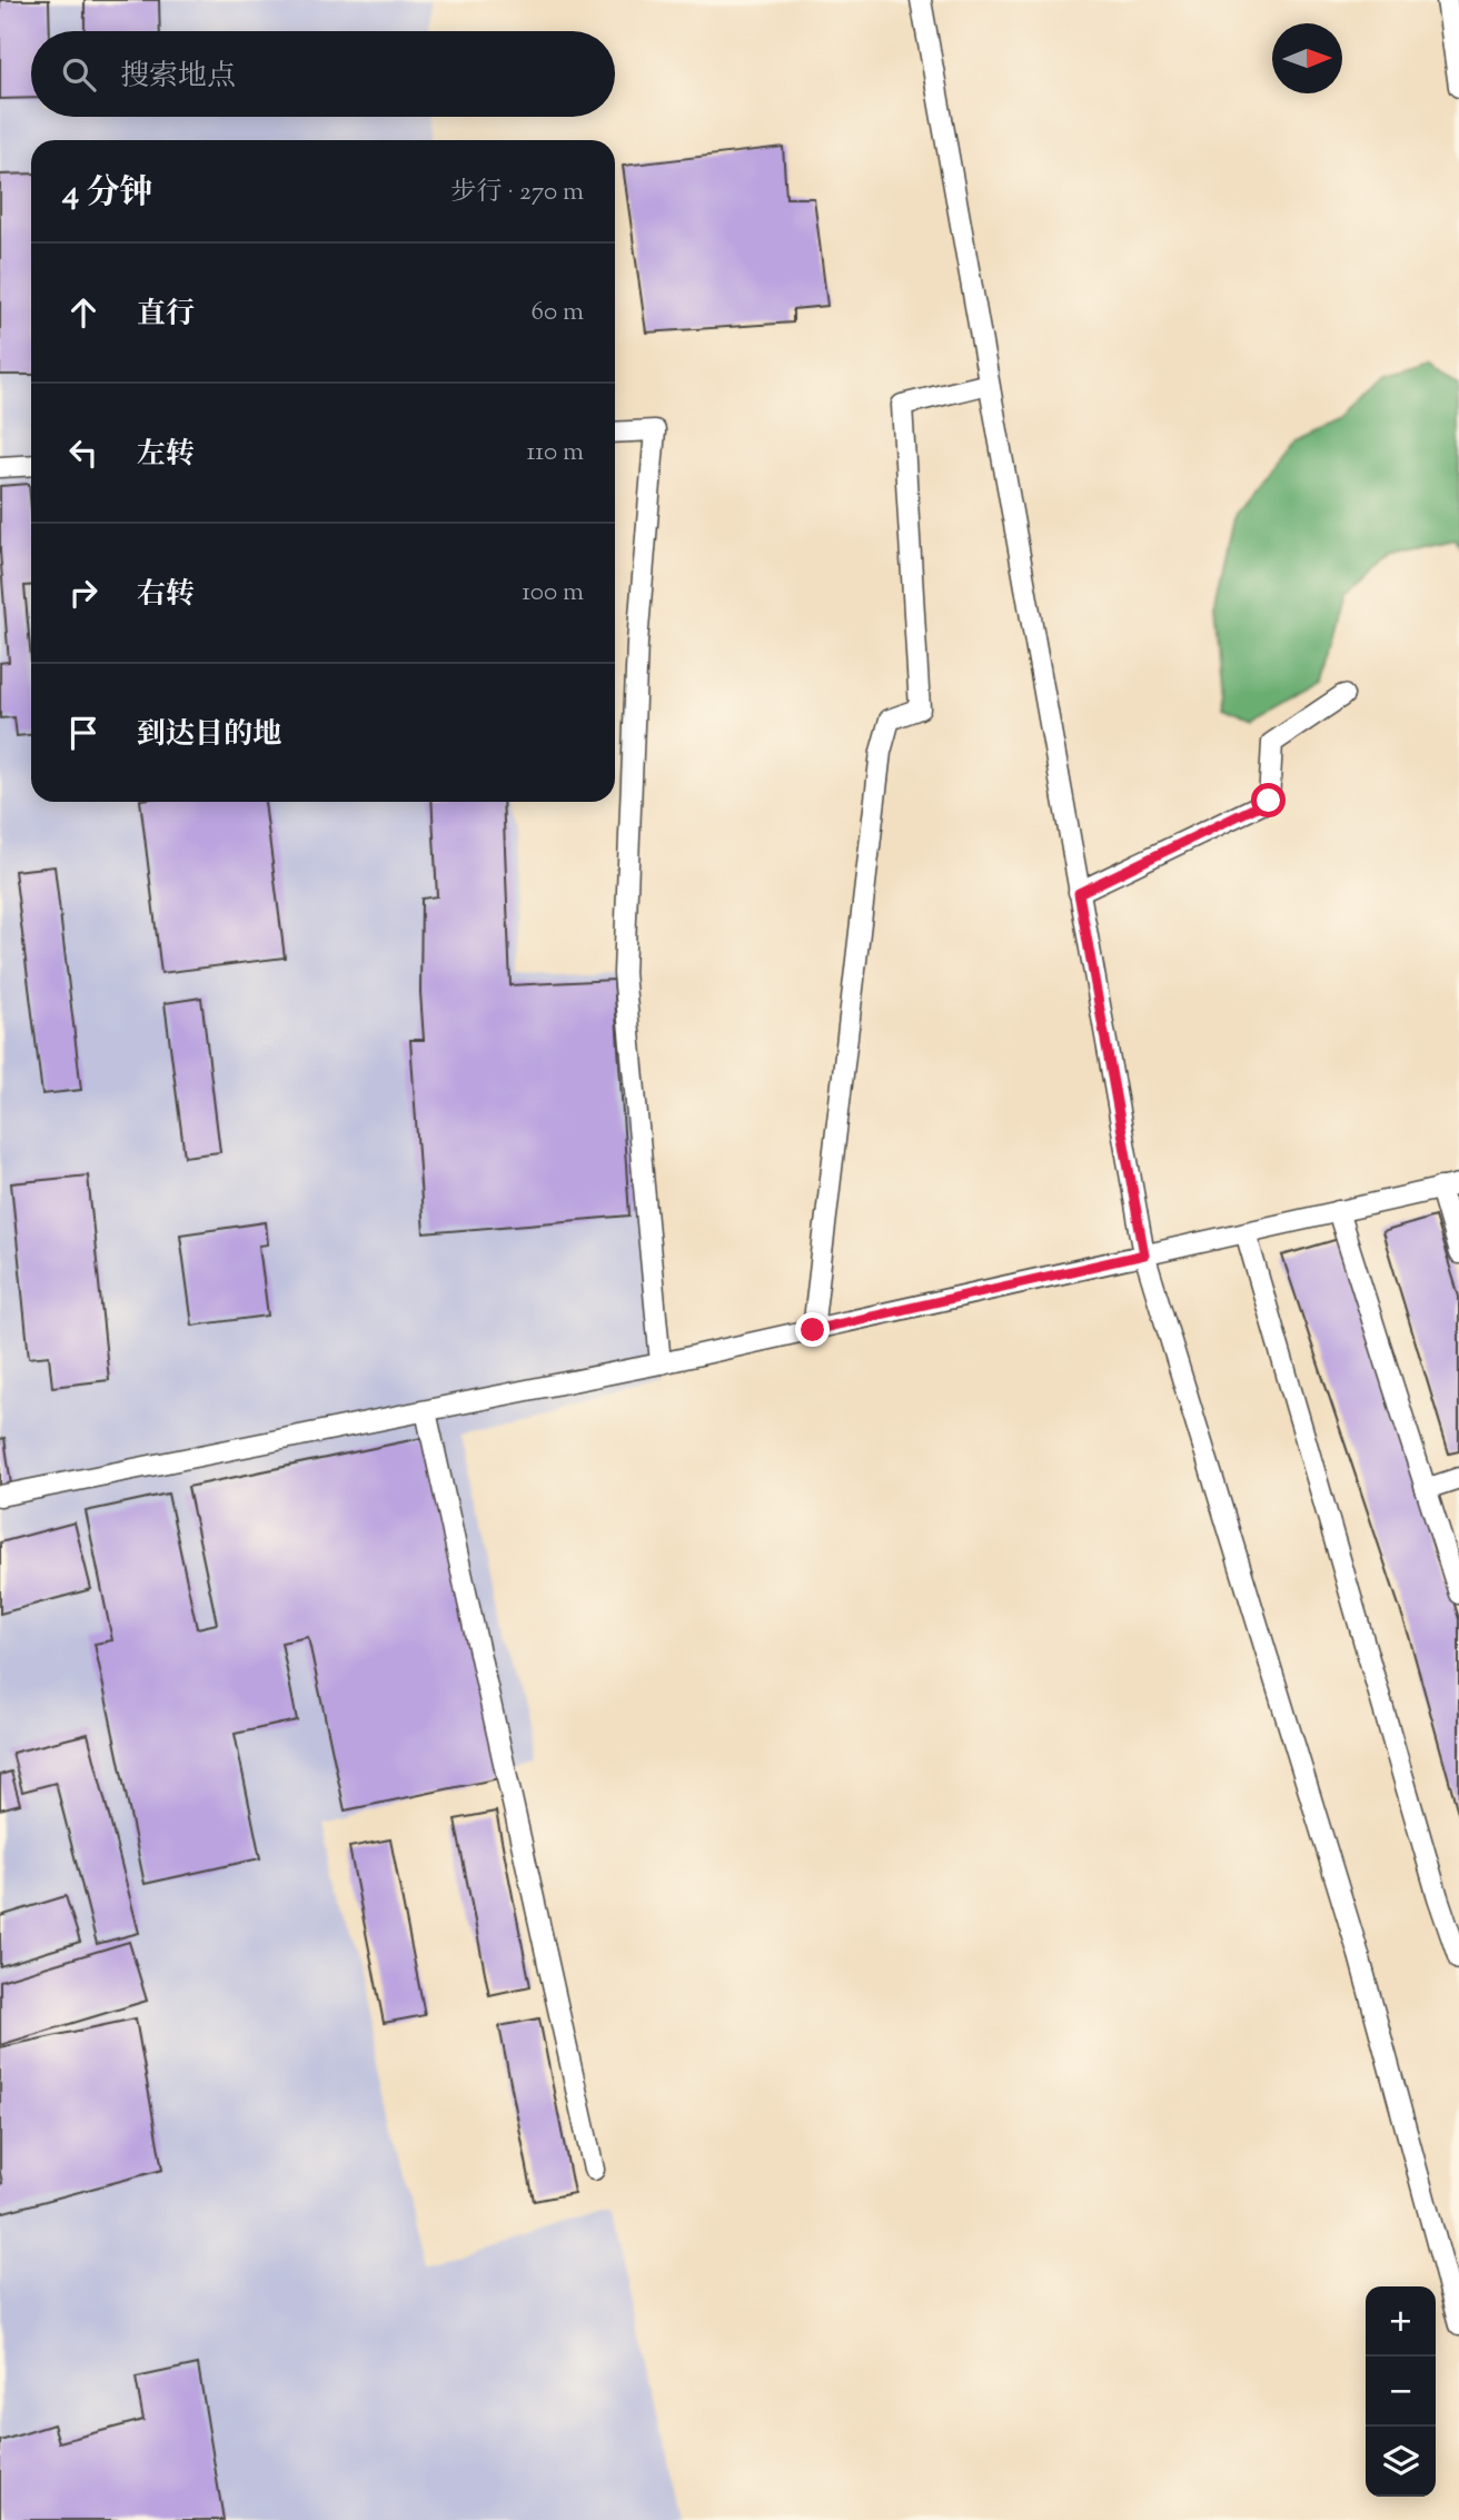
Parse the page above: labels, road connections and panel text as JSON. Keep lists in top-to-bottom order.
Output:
{
  "north": "right",
  "page": {
    "search": "搜索地点",
    "heading": ["4 分钟", "步行 · 270 m"],
    "list": [
      ["直行", "60 m"],
      ["左转", "110 m"],
      ["右转", "100 m"],
      "到达目的地"
    ],
    "map_buttons": ["+", "−"]
  }
}
